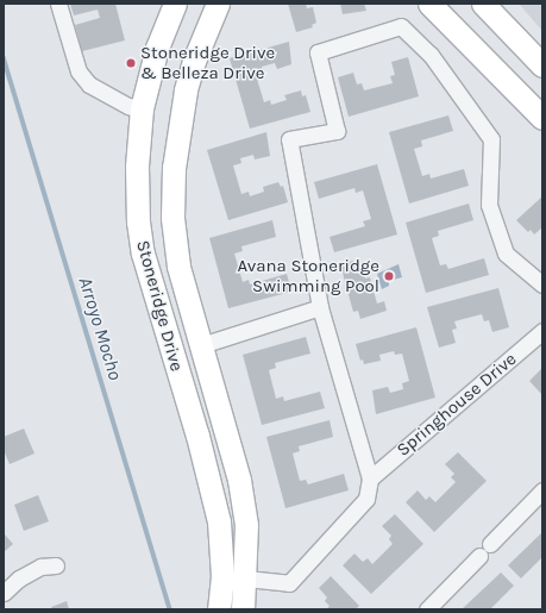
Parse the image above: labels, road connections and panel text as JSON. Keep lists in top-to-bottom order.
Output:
{
  "streets": {
    "main road": ["Stoneridge Drive"],
    "street": ["Springhouse Drive"]
  },
  "water": ["Arroyo Mocho"],
  "places": ["Stoneridge Drive & Belleza Drive", "Avana Stoneridge Swimming Pool"]
}
